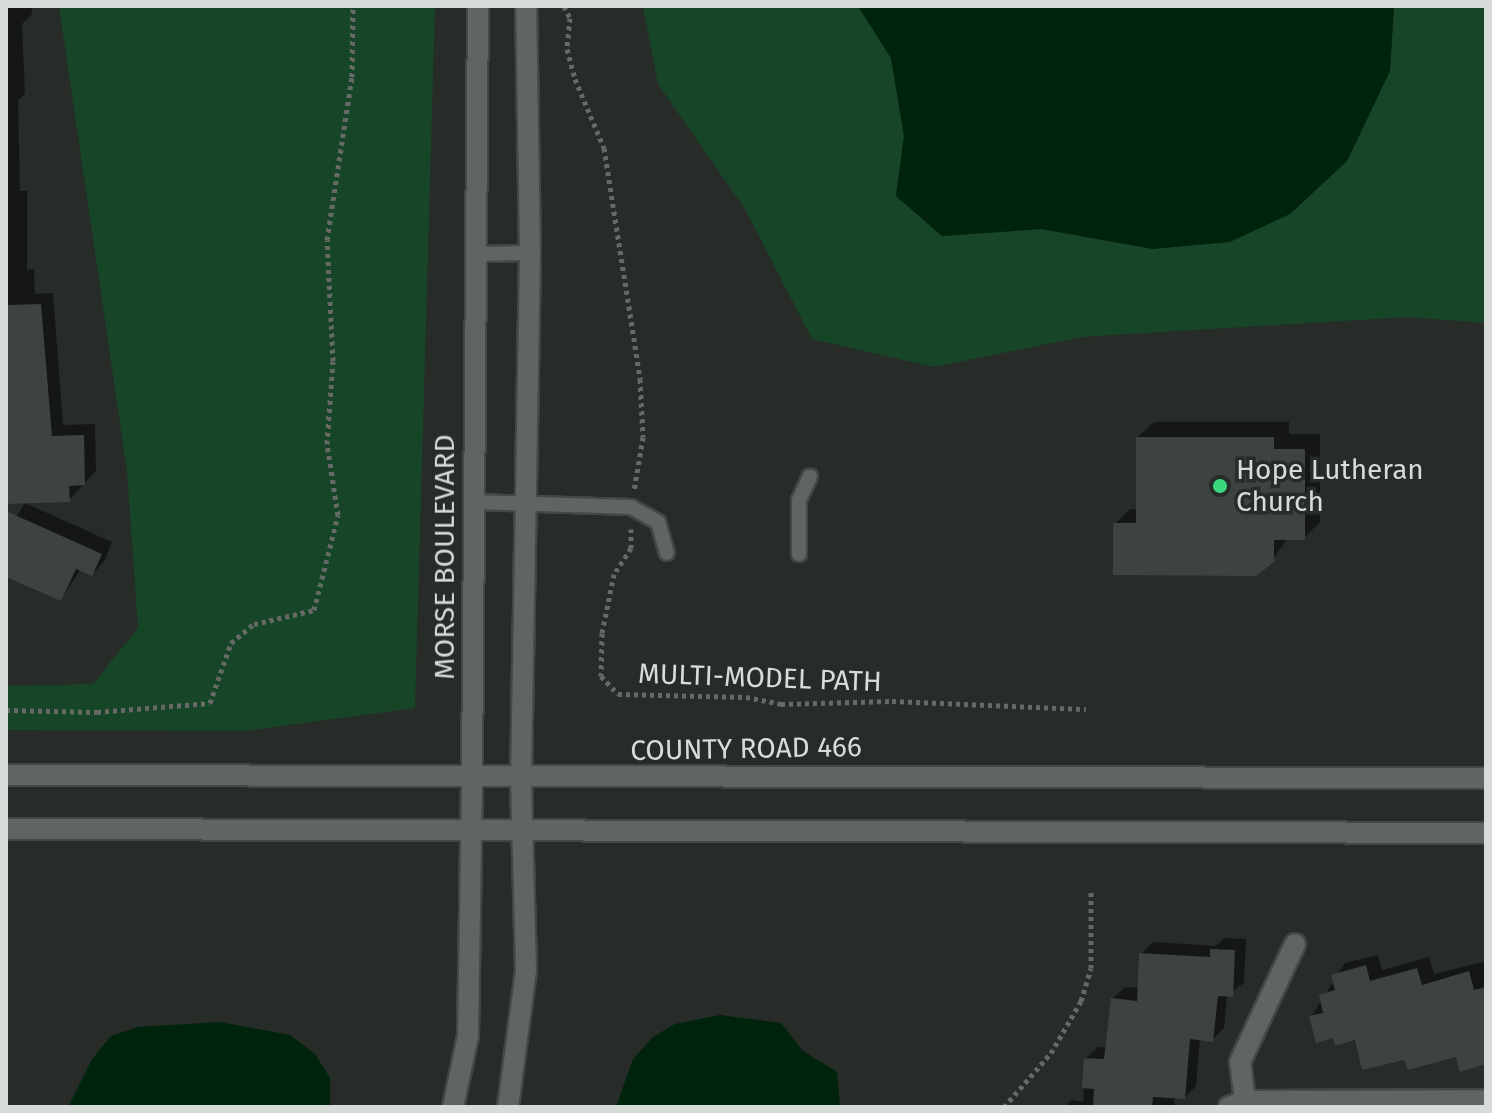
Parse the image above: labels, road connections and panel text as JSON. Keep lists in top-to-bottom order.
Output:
{
  "streets": {
    "main road": ["MORSE BOULEVARD", "COUNTY ROAD 466"],
    "path": ["MULTI-MODEL PATH"]
  },
  "crossings": [
    ["MORSE BOULEVARD", "COUNTY ROAD 466"]
  ],
  "places": ["Hope Lutheran Church"]
}
